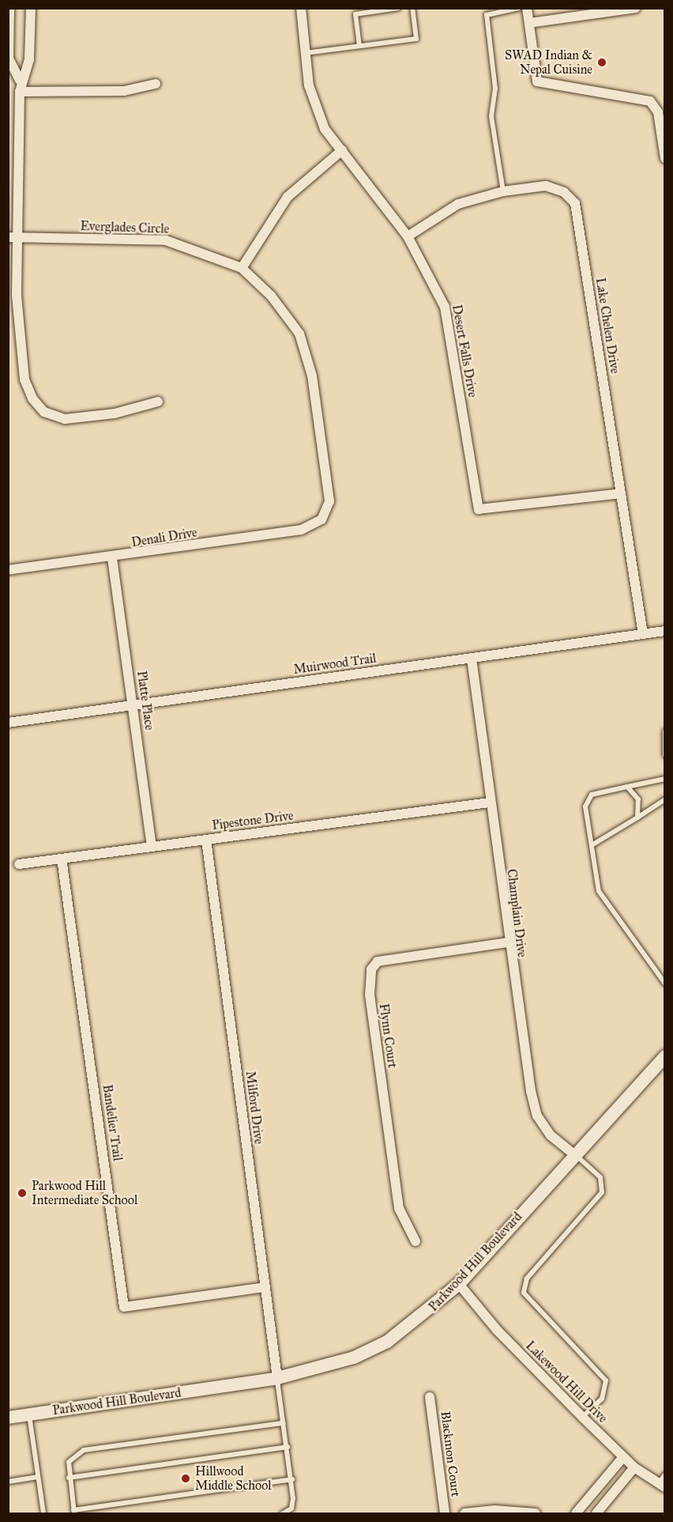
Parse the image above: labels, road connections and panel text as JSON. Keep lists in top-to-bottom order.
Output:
{
  "streets": {
    "street": [
      "Everglades Circle",
      "Lake Chelen Drive",
      "Desert Falls Drive",
      "Denali Drive",
      "Muirwood Trail",
      "Platte Place",
      "Pipestone Drive",
      "Champlain Drive",
      "Flynn Court",
      "Milford Drive",
      "Bandelier Trail",
      "Parkwood Hill Boulevard",
      "Lakewood Hill Drive",
      "Blackmon Court"
    ]
  },
  "crossings": [
    ["Everglades Circle", "Denali Drive"],
    ["Lake Chelen Drive", "Desert Falls Drive"],
    ["Lake Chelen Drive", "Muirwood Trail"],
    ["Denali Drive", "Platte Place"],
    ["Muirwood Trail", "Platte Place"],
    ["Muirwood Trail", "Champlain Drive"],
    ["Platte Place", "Pipestone Drive"],
    ["Pipestone Drive", "Champlain Drive"],
    ["Pipestone Drive", "Milford Drive"],
    ["Pipestone Drive", "Bandelier Trail"],
    ["Champlain Drive", "Flynn Court"],
    ["Champlain Drive", "Parkwood Hill Boulevard"],
    ["Milford Drive", "Bandelier Trail"],
    ["Milford Drive", "Parkwood Hill Boulevard"],
    ["Parkwood Hill Boulevard", "Lakewood Hill Drive"]
  ],
  "places": ["SWAD Indian & Nepal Cuisine", "Parkwood Hill Intermediate School", "Hillwood Middle School"]
}
